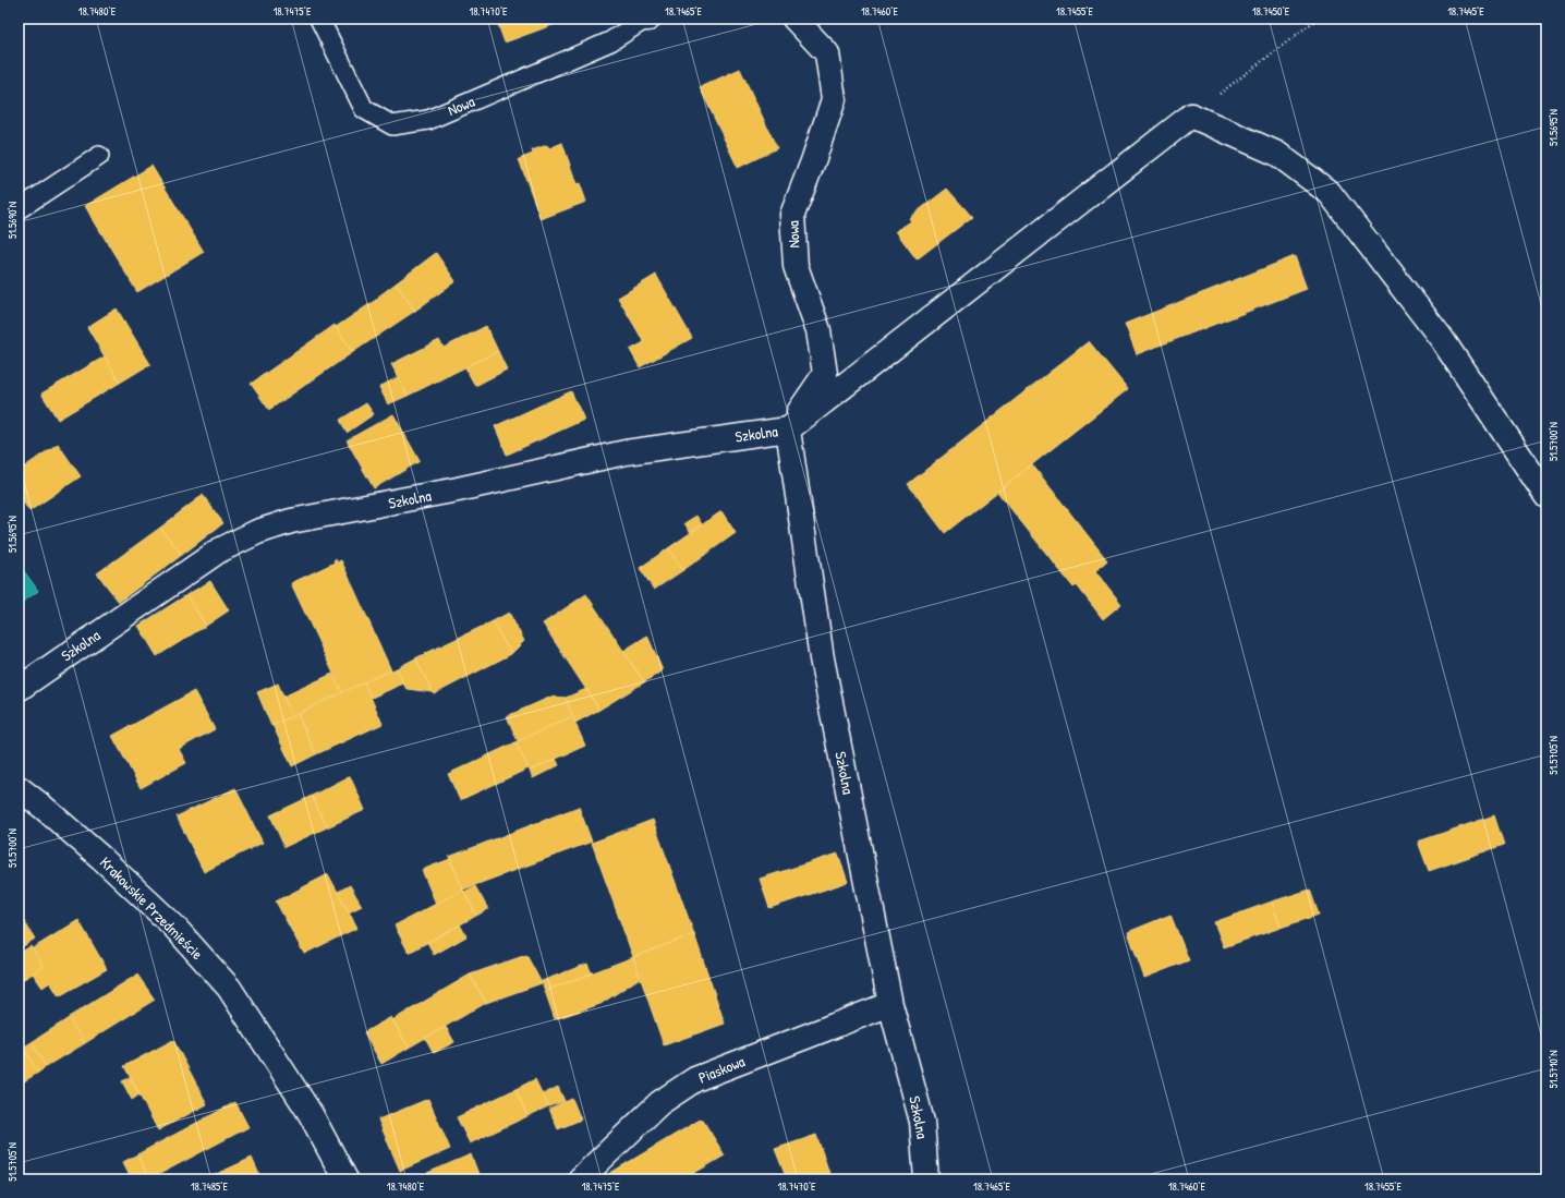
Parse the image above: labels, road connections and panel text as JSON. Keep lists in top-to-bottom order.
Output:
{
  "streets": {
    "street": [
      "Nowa",
      "Szkolna",
      "Krakowskie Przedmieście",
      "Piaskowa"
    ]
  },
  "crossings": [
    ["Nowa", "Szkolna"],
    ["Szkolna", "Piaskowa"]
  ],
  "coordinates": [
    "18.7480°E",
    "18.7475°E",
    "18.7470°E",
    "18.7465°E",
    "18.7460°E",
    "18.7455°E",
    "18.7450°E",
    "18.7445°E",
    "51.5695°N",
    "51.5690°N",
    "51.5700°N",
    "51.5705°N",
    "51.5710°N",
    "18.7485°E"
  ]
}
